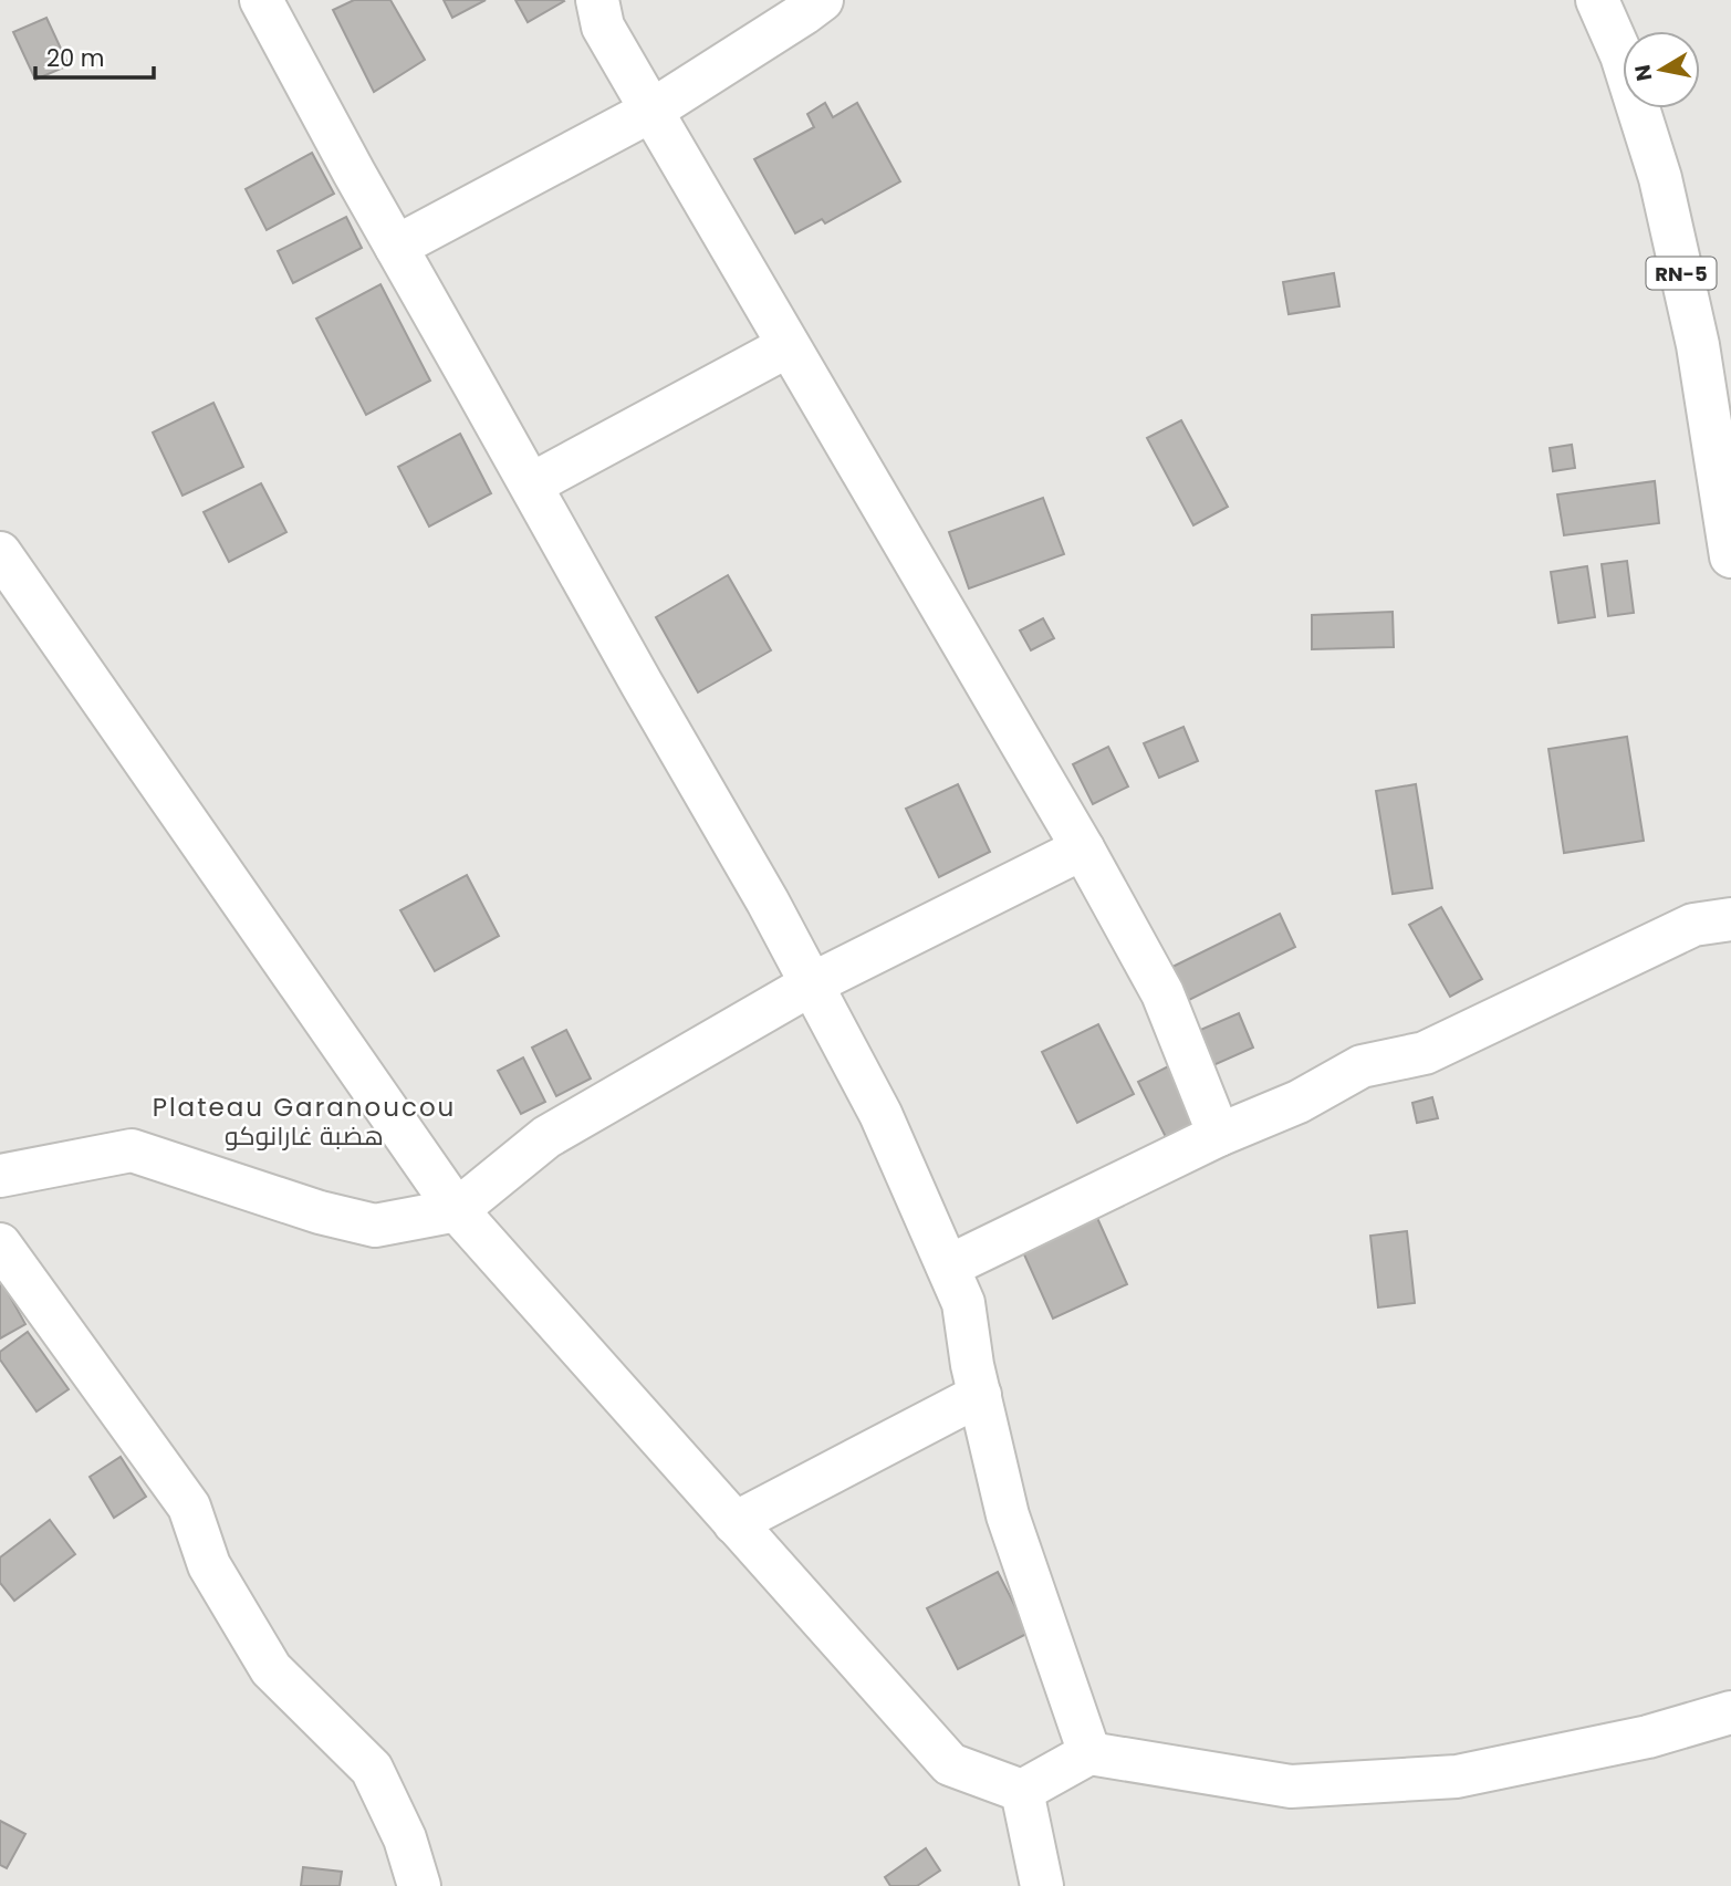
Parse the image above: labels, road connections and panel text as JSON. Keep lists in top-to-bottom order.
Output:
{
  "streets": {
    "street": ["RN-5"]
  },
  "districts": ["Plateau Garanoucou هضبة غارانوكو"],
  "scale_bar": "20 m",
  "north": "left"
}
